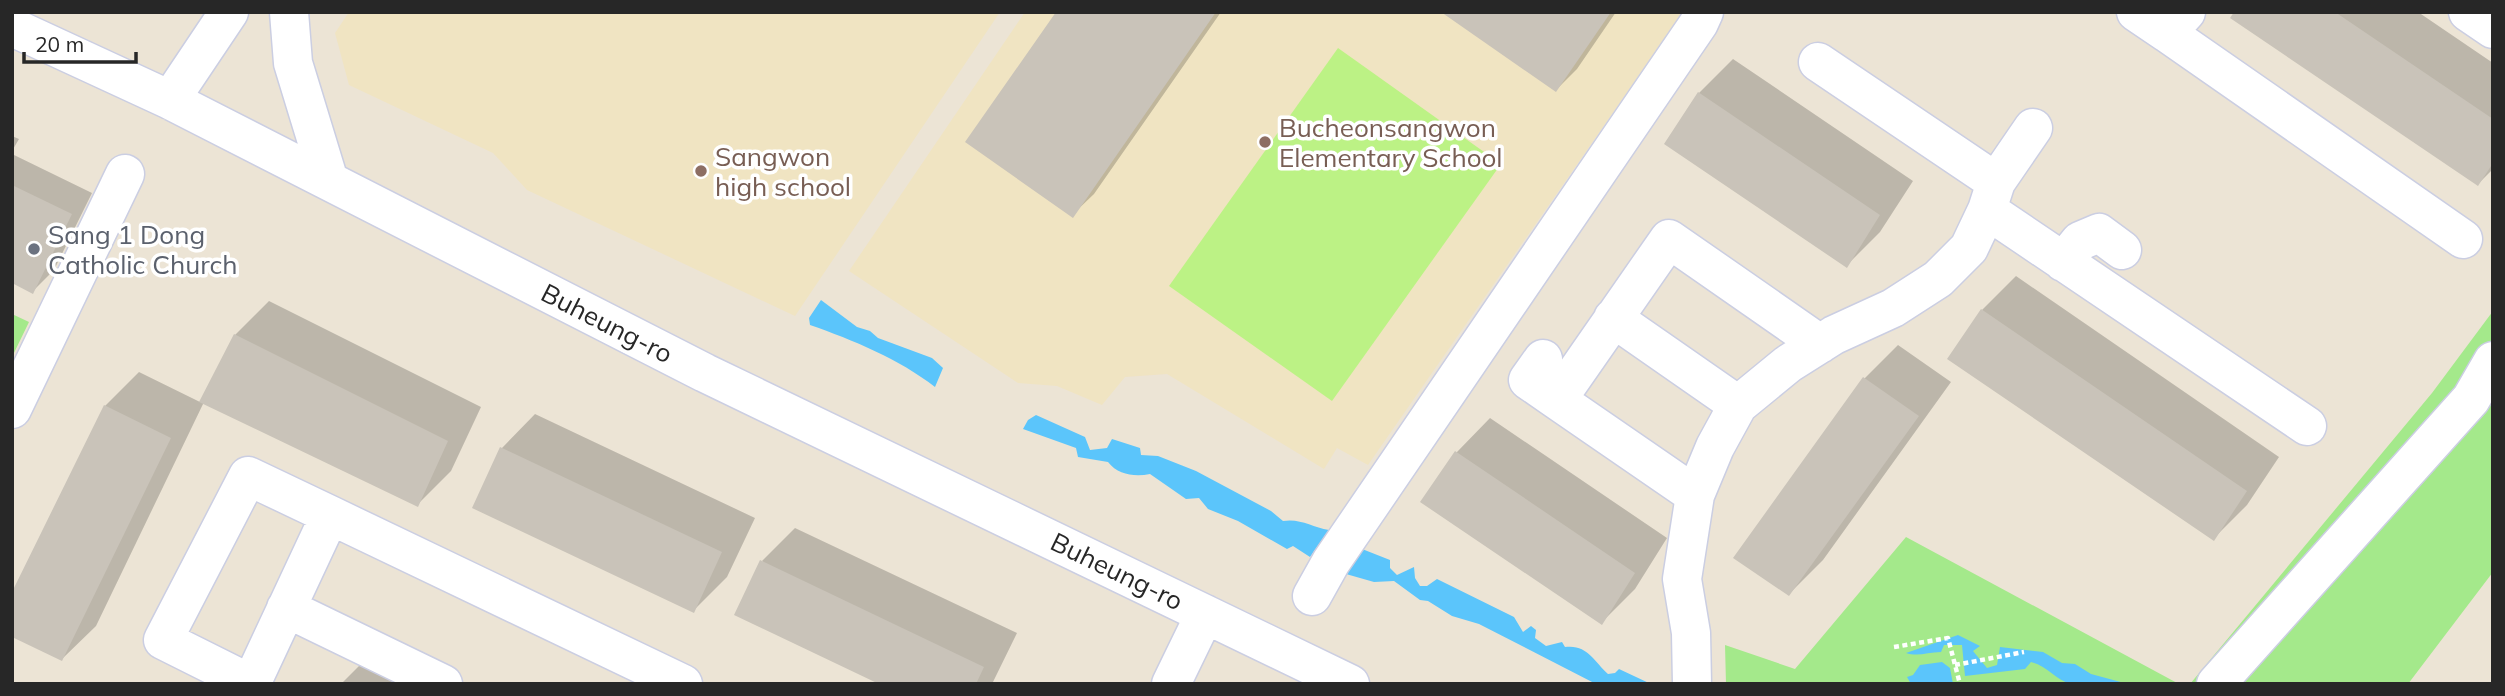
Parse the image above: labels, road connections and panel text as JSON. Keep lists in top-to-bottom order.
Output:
{
  "streets": {
    "street": ["Buheung-ro"]
  },
  "places": ["Bucheonsangwon Elementary School", "Sangwon high school", "Sang 1 Dong Catholic Church"],
  "scale_bar": "20 m"
}
